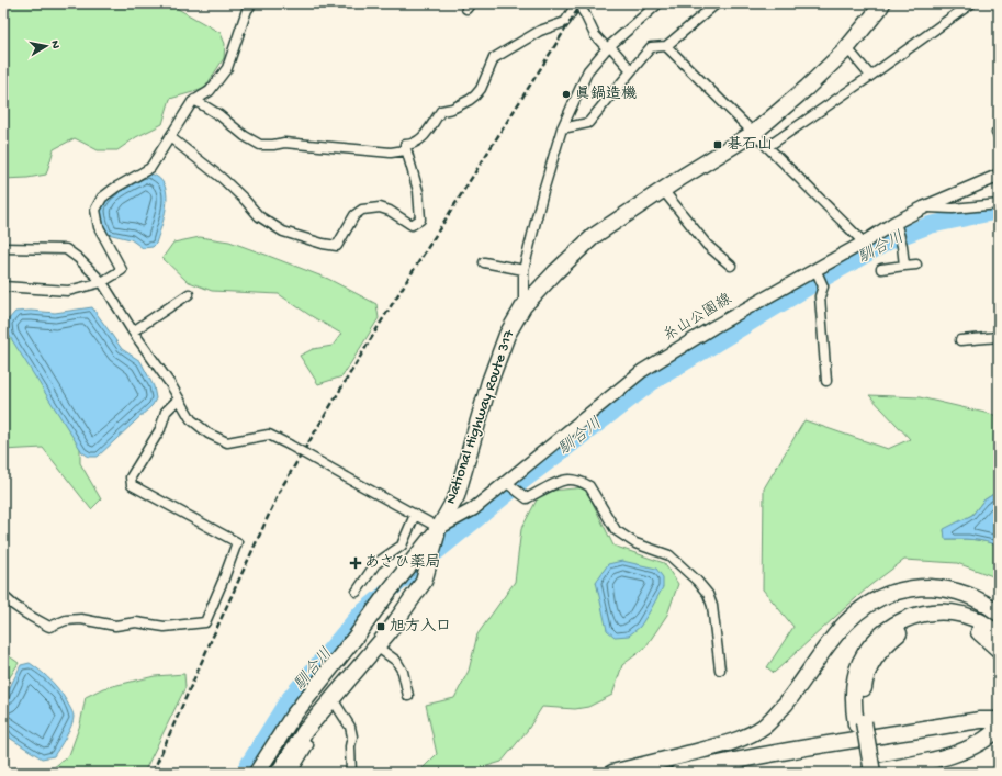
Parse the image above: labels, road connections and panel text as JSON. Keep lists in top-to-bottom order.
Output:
{
  "streets": {
    "highway": ["National Highway Route 317"],
    "main road": ["糸山公園線"]
  },
  "crossings": [
    ["糸山公園線", "National Highway Route 317"]
  ],
  "water": ["馴合川"],
  "places": {
    "other": ["眞鍋造機"],
    "transit": ["碁石山", "旭方入口"],
    "health": ["あさひ薬局"]
  },
  "north": "right"
}
